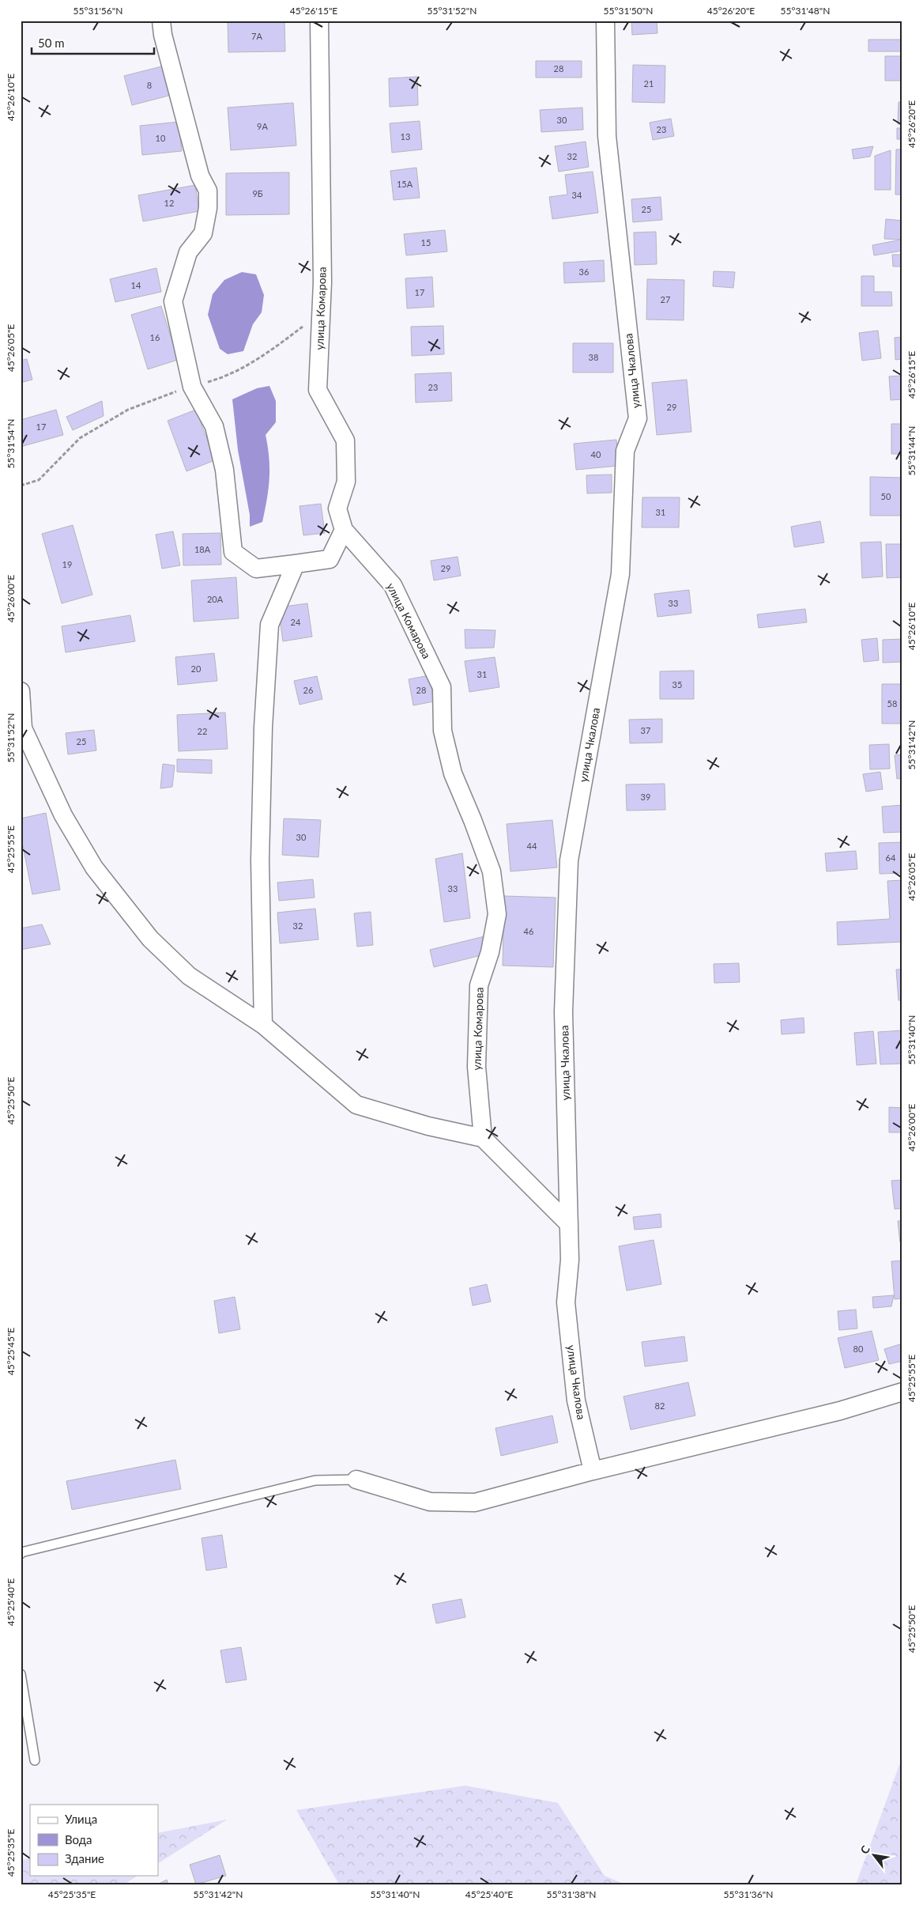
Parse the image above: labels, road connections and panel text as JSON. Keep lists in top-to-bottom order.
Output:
{
  "streets": {
    "street": ["улица Комарова", "улица Чкалова"]
  },
  "house_numbers": [
    "7А",
    "28",
    "21",
    "8",
    "30",
    "9А",
    "23",
    "13",
    "10",
    "32",
    "15А",
    "9Б",
    "34",
    "12",
    "25",
    "15",
    "36",
    "14",
    "17",
    "27",
    "16",
    "38",
    "23",
    "29",
    "17",
    "40",
    "50",
    "31",
    "18А",
    "19",
    "29",
    "20А",
    "33",
    "24",
    "20",
    "31",
    "35",
    "26",
    "28",
    "58",
    "37",
    "22",
    "25",
    "39",
    "30",
    "44",
    "64",
    "33",
    "32",
    "46",
    "80",
    "82"
  ],
  "legend": ["Улица", "Вода", "Здание"],
  "scale_bar": "50 m",
  "north": "top left",
  "coordinates": [
    "55°31'56\"N",
    "45°26'15\"E",
    "55°31'52\"N",
    "55°31'50\"N",
    "45°26'20\"E",
    "55°31'48\"N",
    "45°26'10\"E",
    "45°26'05\"E",
    "55°31'54\"N",
    "55°31'44\"N",
    "45°26'00\"E",
    "55°31'42\"N",
    "45°25'55\"E",
    "55°31'40\"N",
    "45°25'50\"E",
    "45°25'45\"E",
    "45°25'40\"E",
    "45°25'35\"E",
    "55°31'38\"N",
    "55°31'36\"N"
  ]
}
